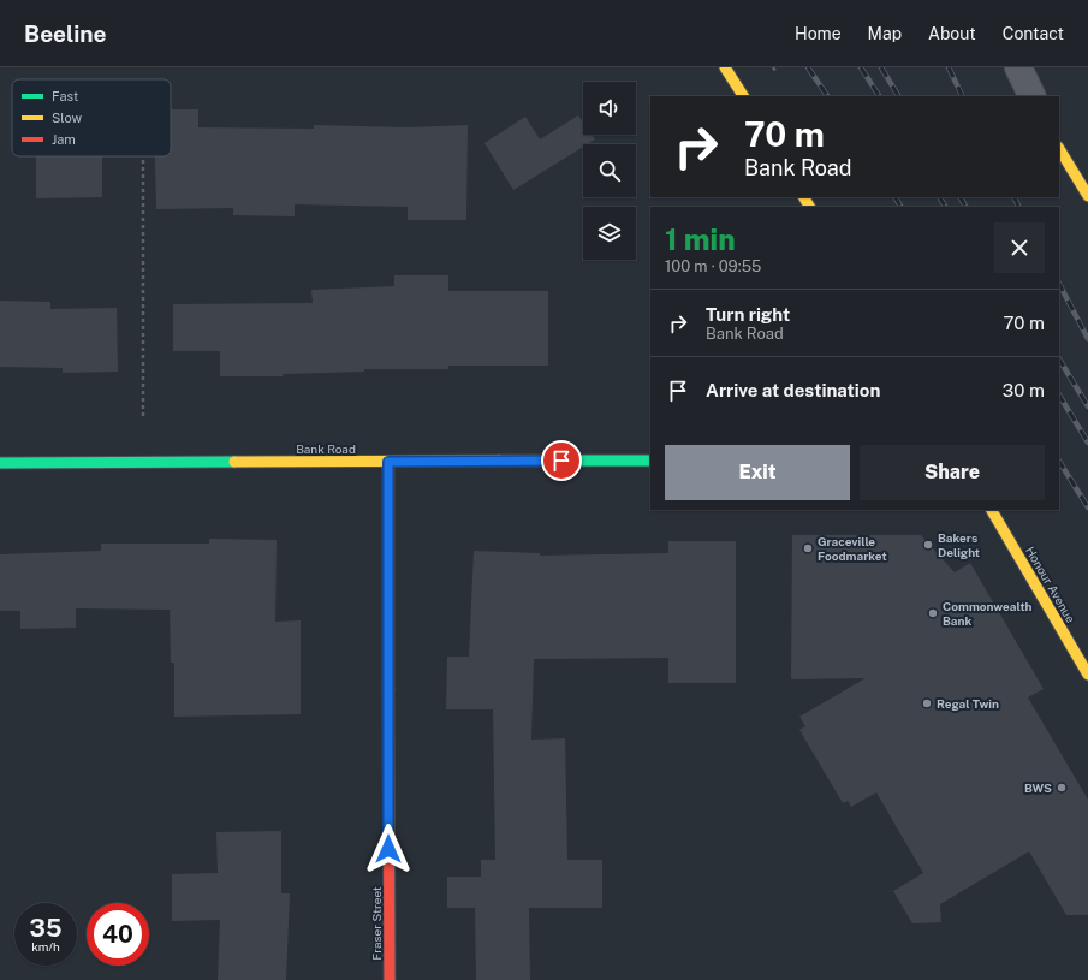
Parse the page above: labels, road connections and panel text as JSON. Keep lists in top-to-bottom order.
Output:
{
  "streets": {
    "street": ["Bank Road", "Honour Avenue", "Fraser Street"]
  },
  "crossings": [
    ["Bank Road", "Fraser Street"]
  ],
  "places": [
    "Bakers Delight",
    "Graceville Foodmarket",
    "Commonwealth Bank",
    "Regal Twin",
    "BWS"
  ],
  "legend": ["Fast", "Slow", "Jam"],
  "page": {
    "header": "Beeline",
    "nav": [
      "Home",
      "Map",
      "About",
      "Contact"
    ],
    "turn": ["70 m", "Bank Road"],
    "heading": ["1 min", "100 m · 09:55"],
    "list": [
      {
        "name": "Turn right",
        "note": "Bank Road",
        "value": "70 m"
      },
      {
        "name": "Arrive at destination",
        "value": "30 m"
      }
    ],
    "buttons": ["Exit", "Share"],
    "speed": "35 km/h",
    "limit": "40"
  }
}
